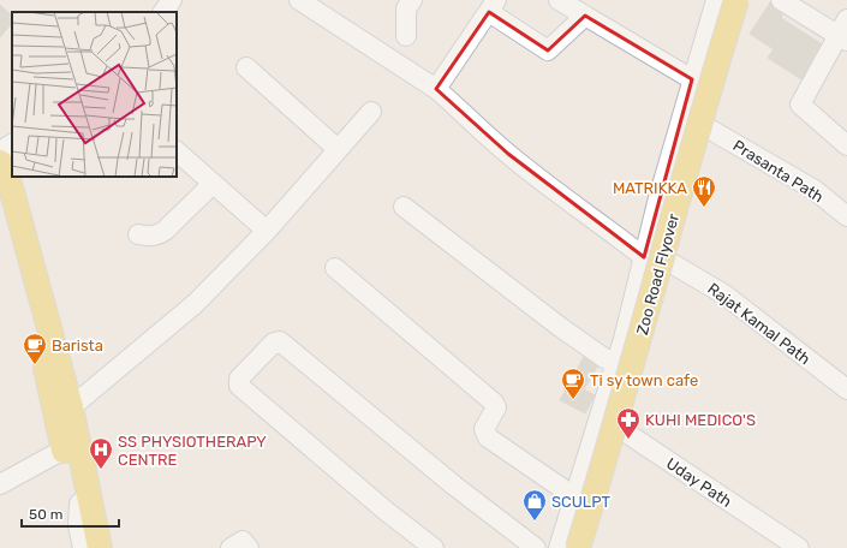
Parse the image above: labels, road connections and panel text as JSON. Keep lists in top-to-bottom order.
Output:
{
  "streets": {
    "main road": ["Zoo Road Flyover"],
    "street": ["Prasanta Path", "Rajat Kamal Path", "Uday Path"]
  },
  "places": {
    "restaurant": ["MATRIKKA"],
    "cafe": ["Barista", "Ti sy town cafe"],
    "pharmacy": ["KUHI MEDICO'S"],
    "hospital": ["SS PHYSIOTHERAPY CENTRE"],
    "shop": ["SCULPT"]
  },
  "scale_bar": "50 m"
}
